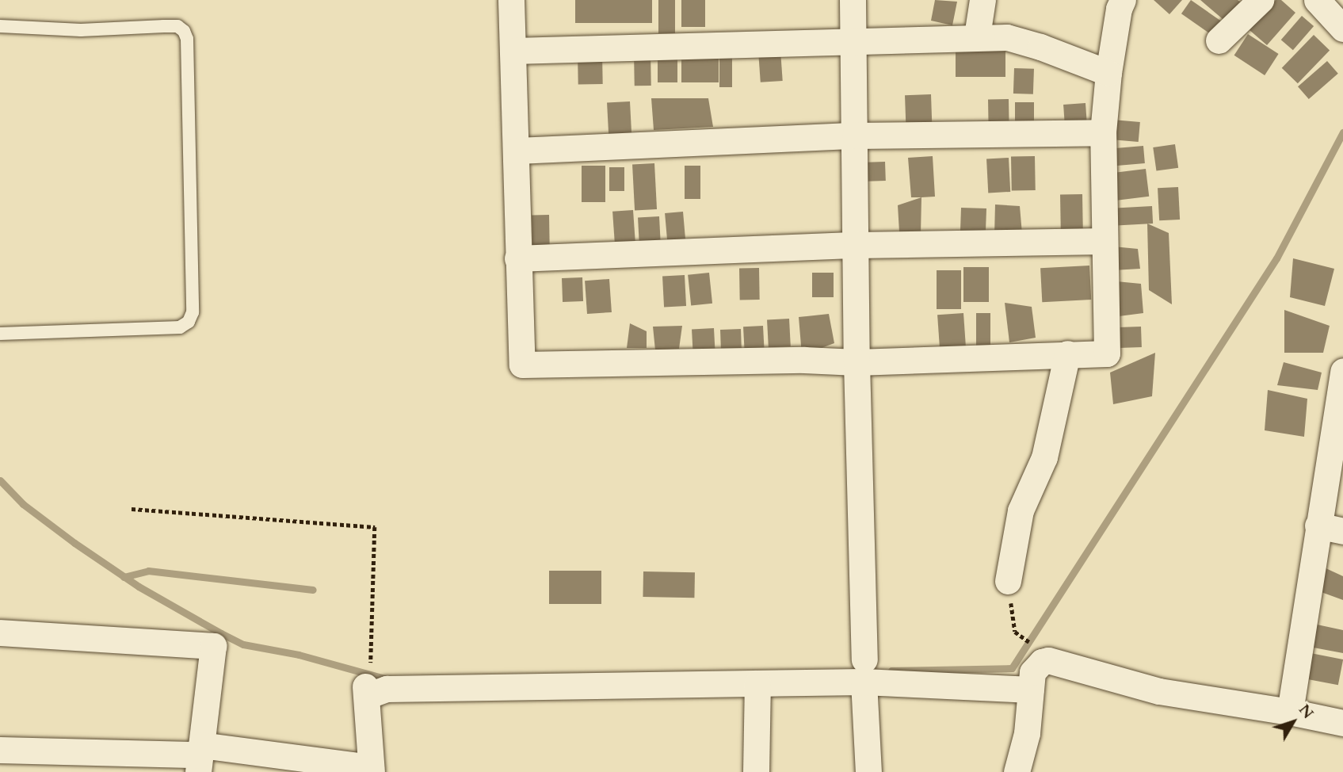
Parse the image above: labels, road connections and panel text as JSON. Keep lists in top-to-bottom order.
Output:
{
  "north": "top right"
}
